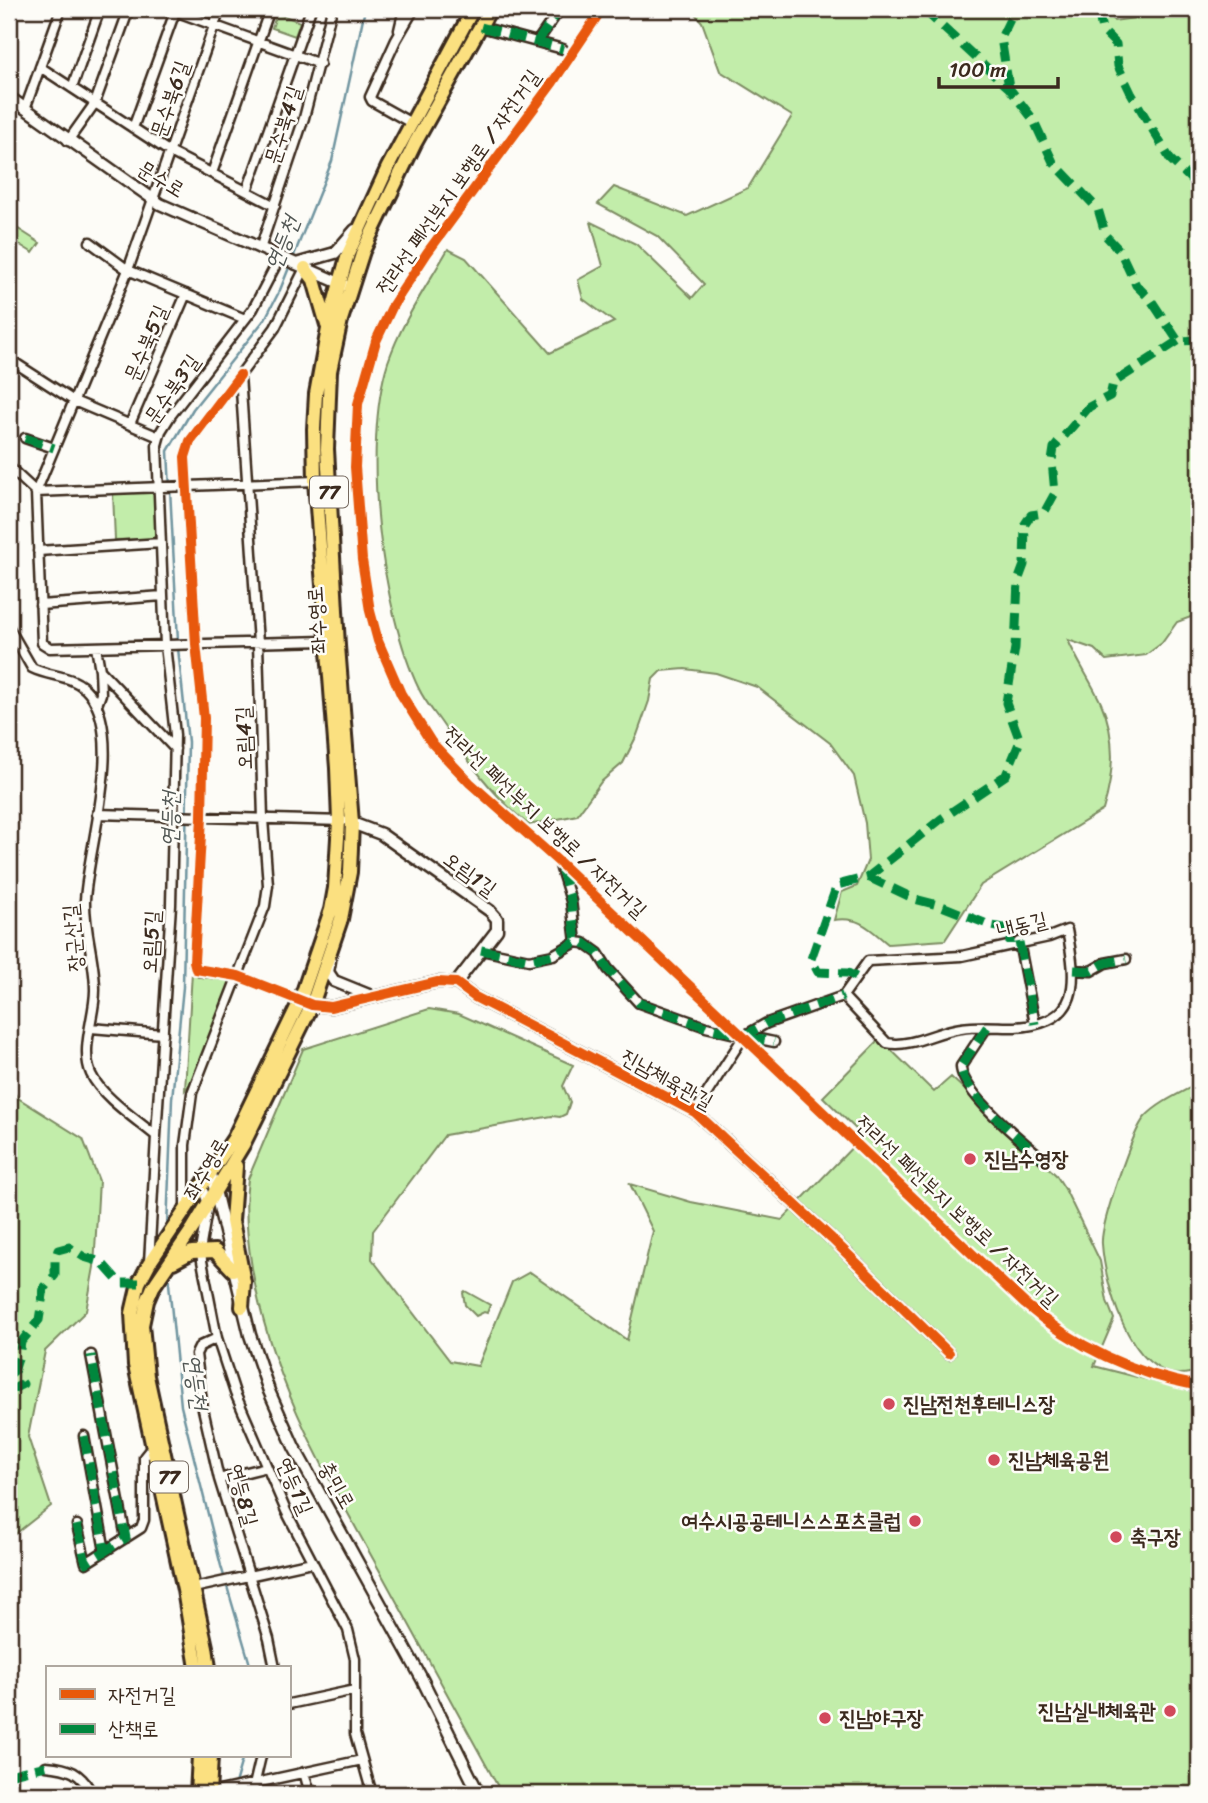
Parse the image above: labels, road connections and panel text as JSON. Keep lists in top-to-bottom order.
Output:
{
  "streets": {
    "main road": ["77", "좌수영로"],
    "street": [
      "문수북6길",
      "문수북4길",
      "문수로",
      "문수북5길",
      "문수북3길",
      "오림4길",
      "오림1길",
      "내동길",
      "장군산길",
      "오림5길",
      "진남체육관길",
      "충민로",
      "연등1길",
      "연등8길"
    ],
    "cycle path": ["전라선 폐선부지 보행로 / 자전거길"]
  },
  "crossings": [
    ["문수북6길", "문수로"],
    ["문수북4길", "문수로"],
    ["문수로", "문수북3길"],
    ["문수북3길", "오림5길"],
    ["77", "좌수영로"],
    ["77", "오림4길"],
    ["좌수영로", "오림4길"],
    ["좌수영로", "오림1길"],
    ["좌수영로", "충민로"],
    ["좌수영로", "연등1길"],
    ["오림1길", "진남체육관길"],
    ["장군산길", "오림5길"],
    ["연등1길", "연등8길"]
  ],
  "water": ["연등천"],
  "places": [
    "진남수영장",
    "진남전천후테니스장",
    "진남체육공원",
    "여수시공공테니스스포츠클럽",
    "축구장",
    "진남실내체육관",
    "진남야구장"
  ],
  "legend": ["자전거길", "산책로"],
  "scale_bar": "100 m"
}
